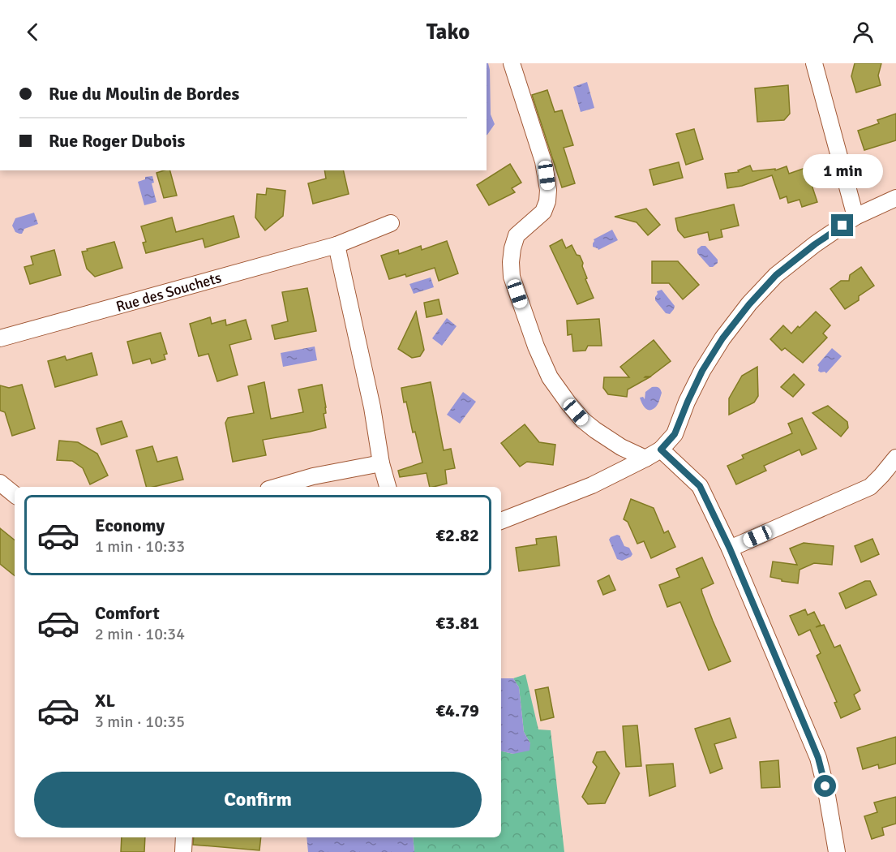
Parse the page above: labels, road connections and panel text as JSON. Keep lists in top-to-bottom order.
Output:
{
  "streets": {
    "street": ["Rue des Souchets"]
  },
  "page": {
    "header": "Tako",
    "banner": ["Rue du Moulin de Bordes", "Rue Roger Dubois"],
    "bubble": "1 min",
    "list": [
      {
        "name": "Economy",
        "note": "1 min · 10:33",
        "value": "€2.82"
      },
      {
        "name": "Comfort",
        "note": "2 min · 10:34",
        "value": "€3.81"
      },
      {
        "name": "XL",
        "note": "3 min · 10:35",
        "value": "€4.79"
      }
    ],
    "buttons": "Confirm"
  }
}
